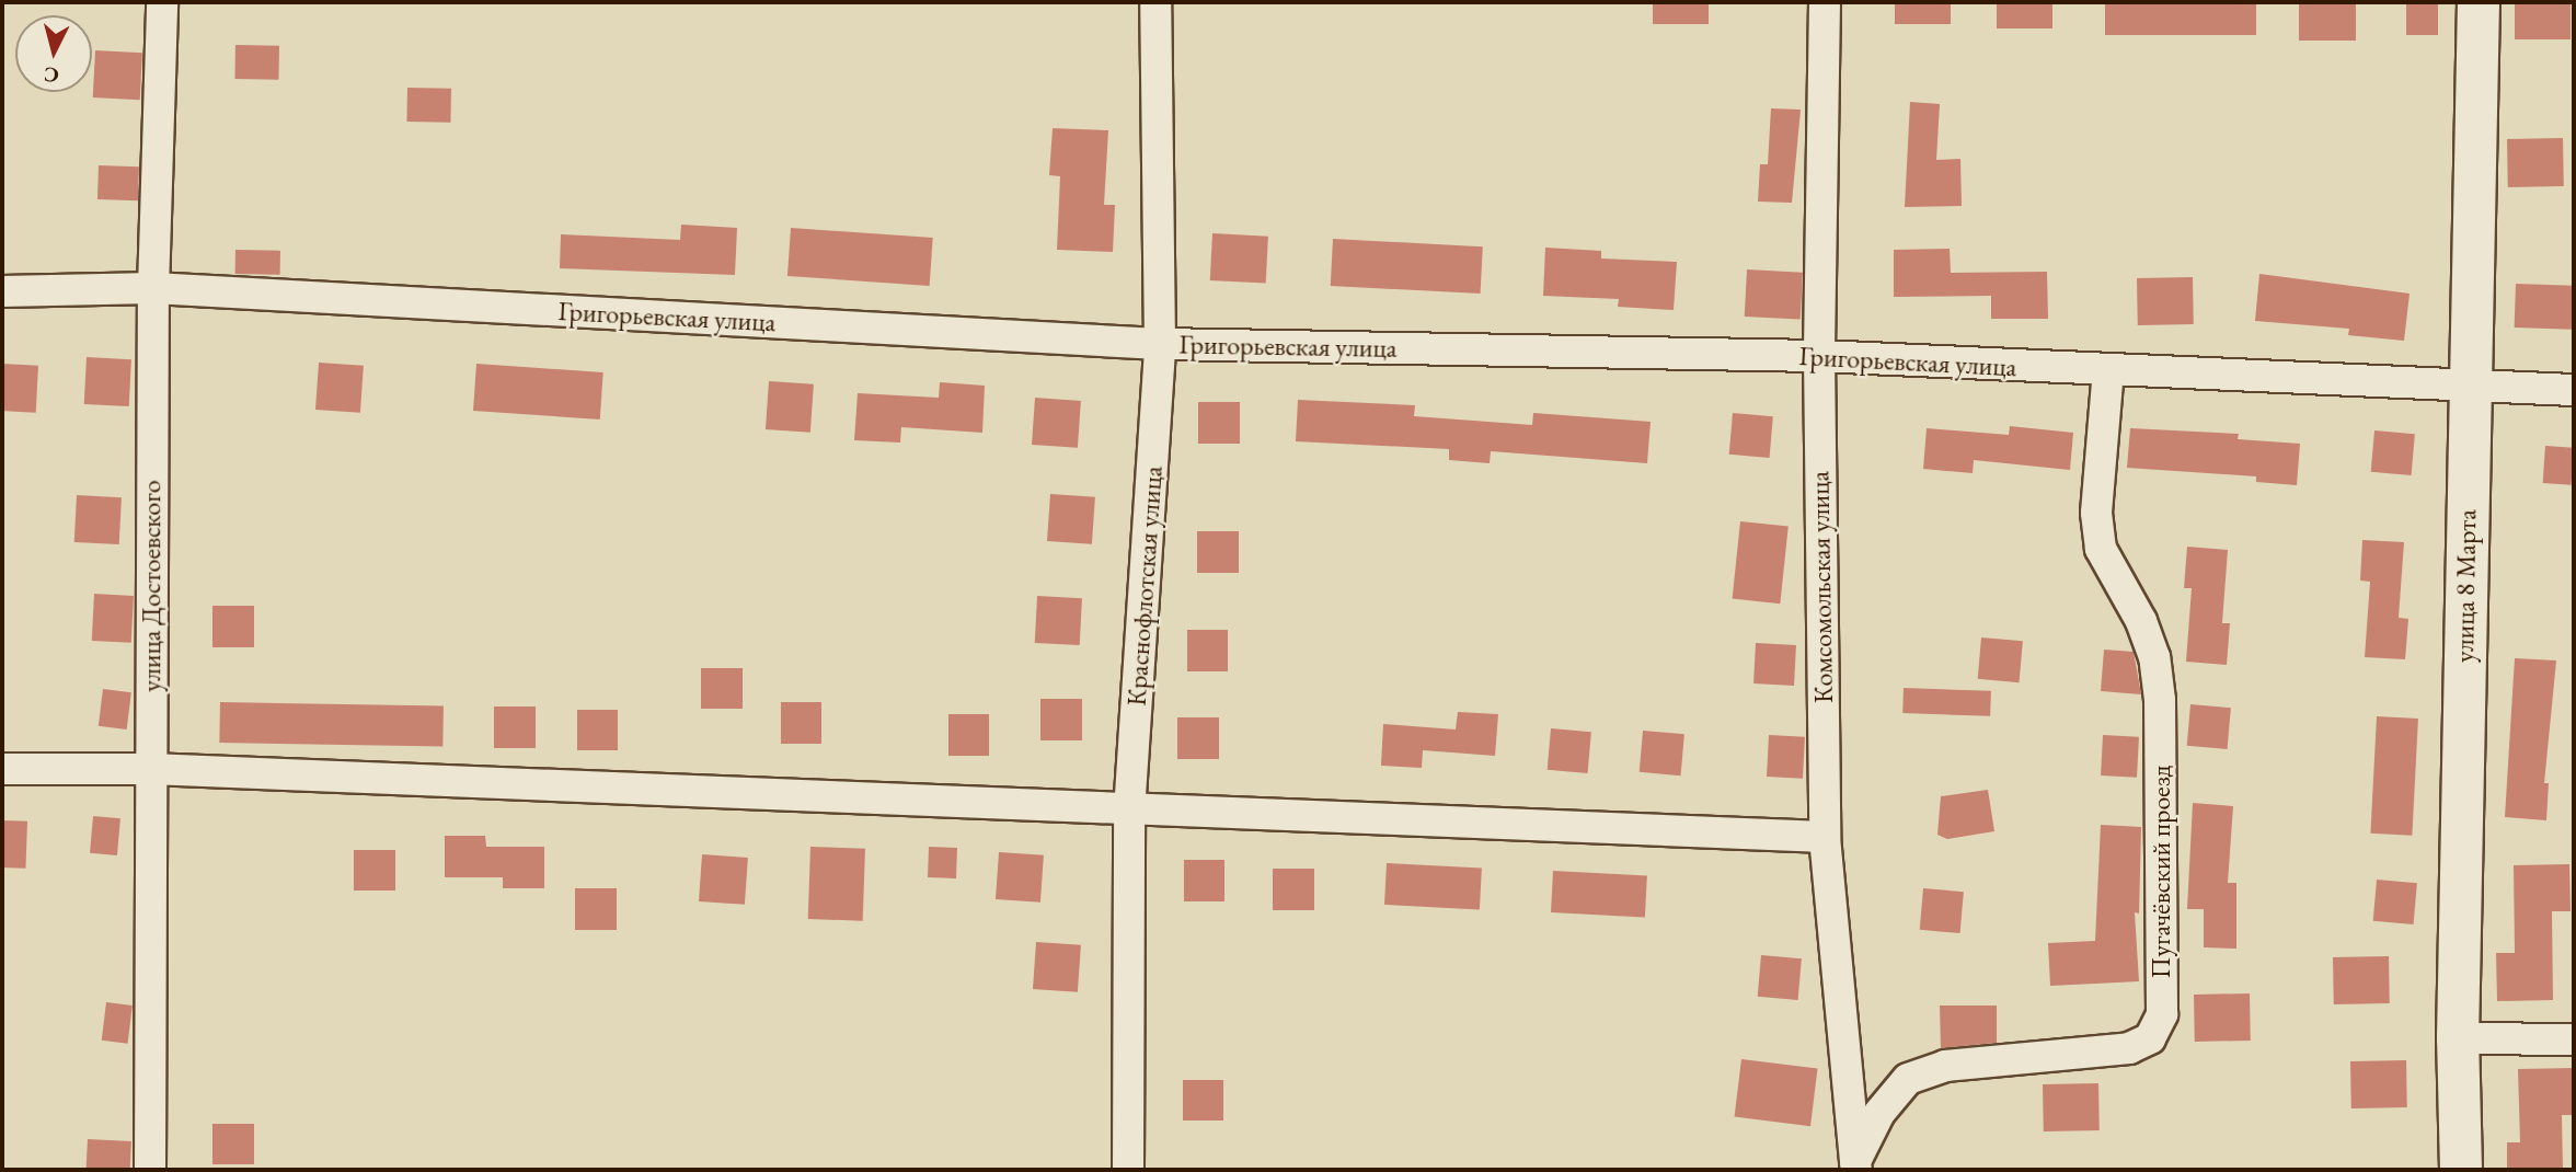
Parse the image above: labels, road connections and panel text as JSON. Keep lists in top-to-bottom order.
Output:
{
  "streets": {
    "main road": ["улица 8 Марта"],
    "street": [
      "Григорьевская улица",
      "улица Достоевского",
      "Краснофлотская улица",
      "Комсомольская улица",
      "Пугачёвский проезд"
    ]
  },
  "crossings": [
    ["Григорьевская улица", "улица Достоевского"],
    ["Григорьевская улица", "Краснофлотская улица"],
    ["Григорьевская улица", "улица 8 Марта"],
    ["Григорьевская улица", "Комсомольская улица"],
    ["Григорьевская улица", "Пугачёвский проезд"],
    ["Комсомольская улица", "Пугачёвский проезд"]
  ],
  "north": "bottom"
}
